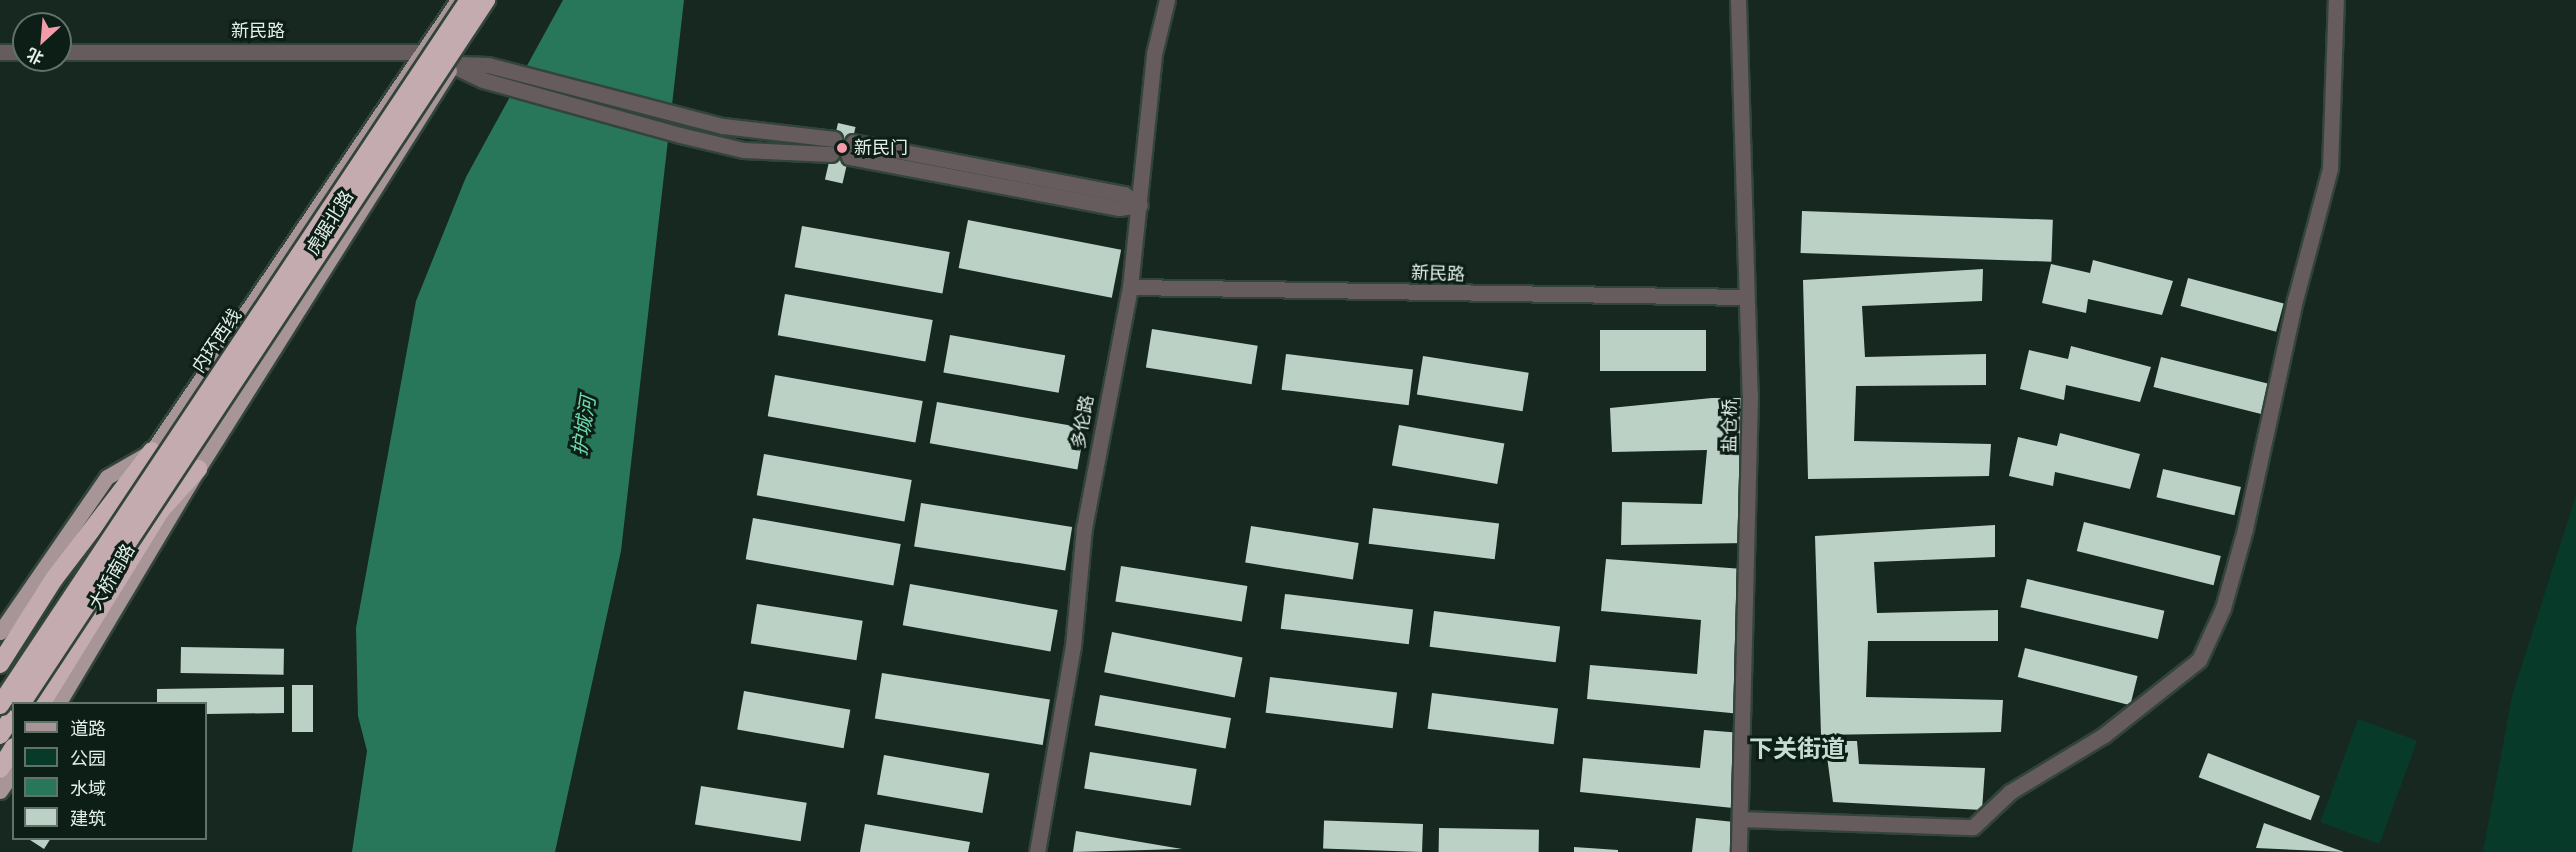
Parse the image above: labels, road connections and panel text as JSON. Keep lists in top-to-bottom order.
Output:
{
  "streets": {
    "highway": ["内环西线"],
    "main road": ["虎踞北路", "大桥南路"],
    "street": ["新民路", "多伦路", "盐仓桥"]
  },
  "crossings": [
    ["新民路", "虎踞北路"],
    ["新民路", "多伦路"],
    ["新民路", "盐仓桥"],
    ["虎踞北路", "大桥南路"]
  ],
  "districts": ["下关街道"],
  "water": ["护城河"],
  "places": ["新民门"],
  "legend": [
    "道路",
    "公园",
    "水域",
    "建筑"
  ],
  "north": "bottom left"
}
